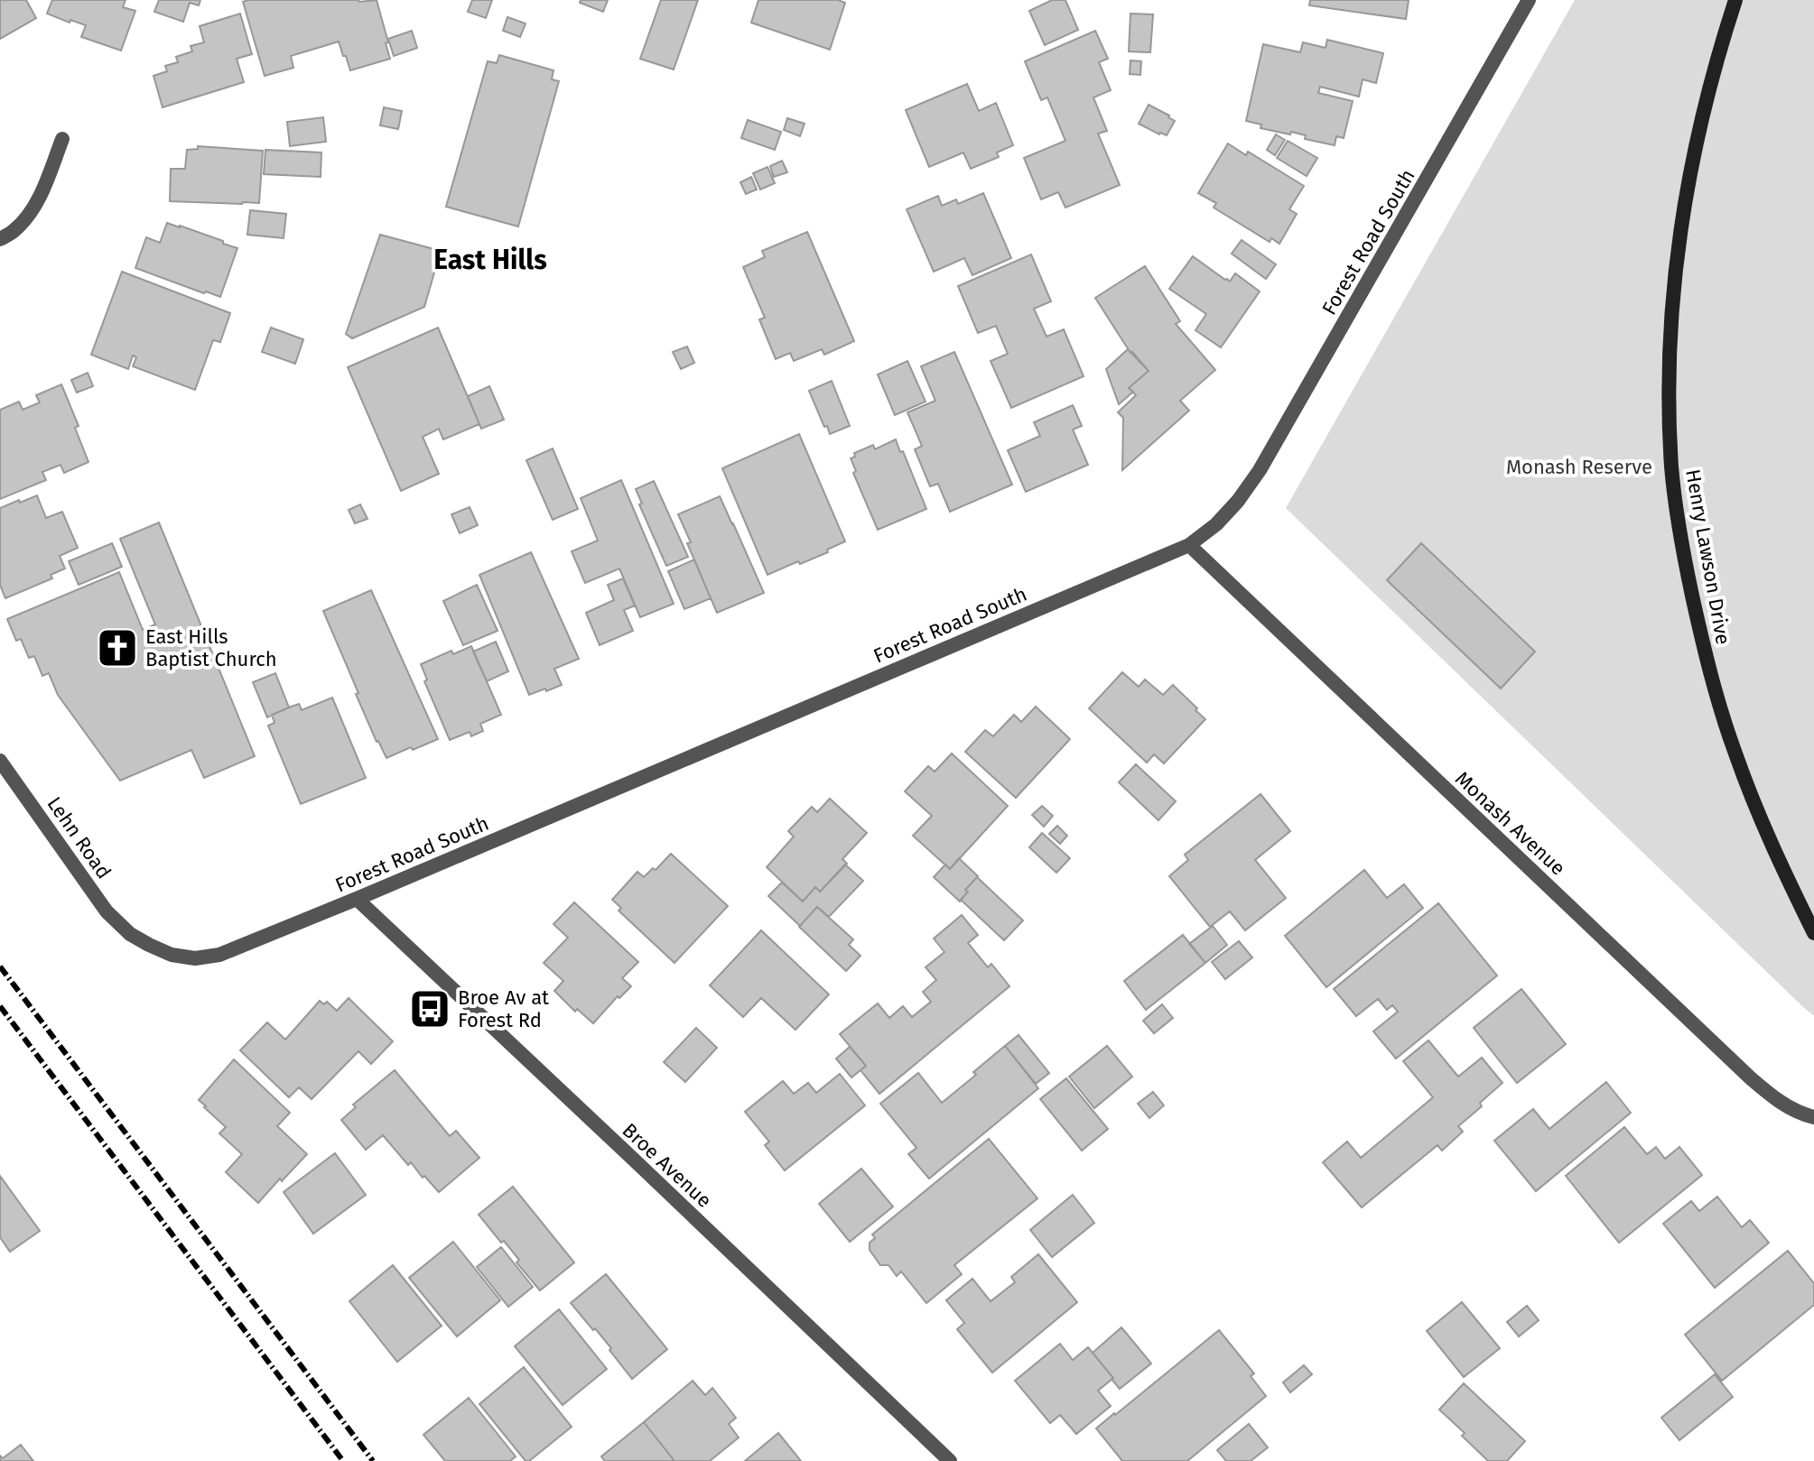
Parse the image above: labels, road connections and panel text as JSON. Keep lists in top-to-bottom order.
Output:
{
  "streets": {
    "main road": ["Henry Lawson Drive"],
    "street": [
      "Forest Road South",
      "Monash Avenue",
      "Lehn Road",
      "Broe Avenue"
    ]
  },
  "crossings": [
    ["Forest Road South", "Monash Avenue"],
    ["Forest Road South", "Lehn Road"],
    ["Forest Road South", "Broe Avenue"]
  ],
  "districts": ["East Hills"],
  "parks": ["Monash Reserve"],
  "places": {
    "church": ["East Hills Baptist Church"],
    "bus stop": ["Broe Av at Forest Rd"]
  }
}
